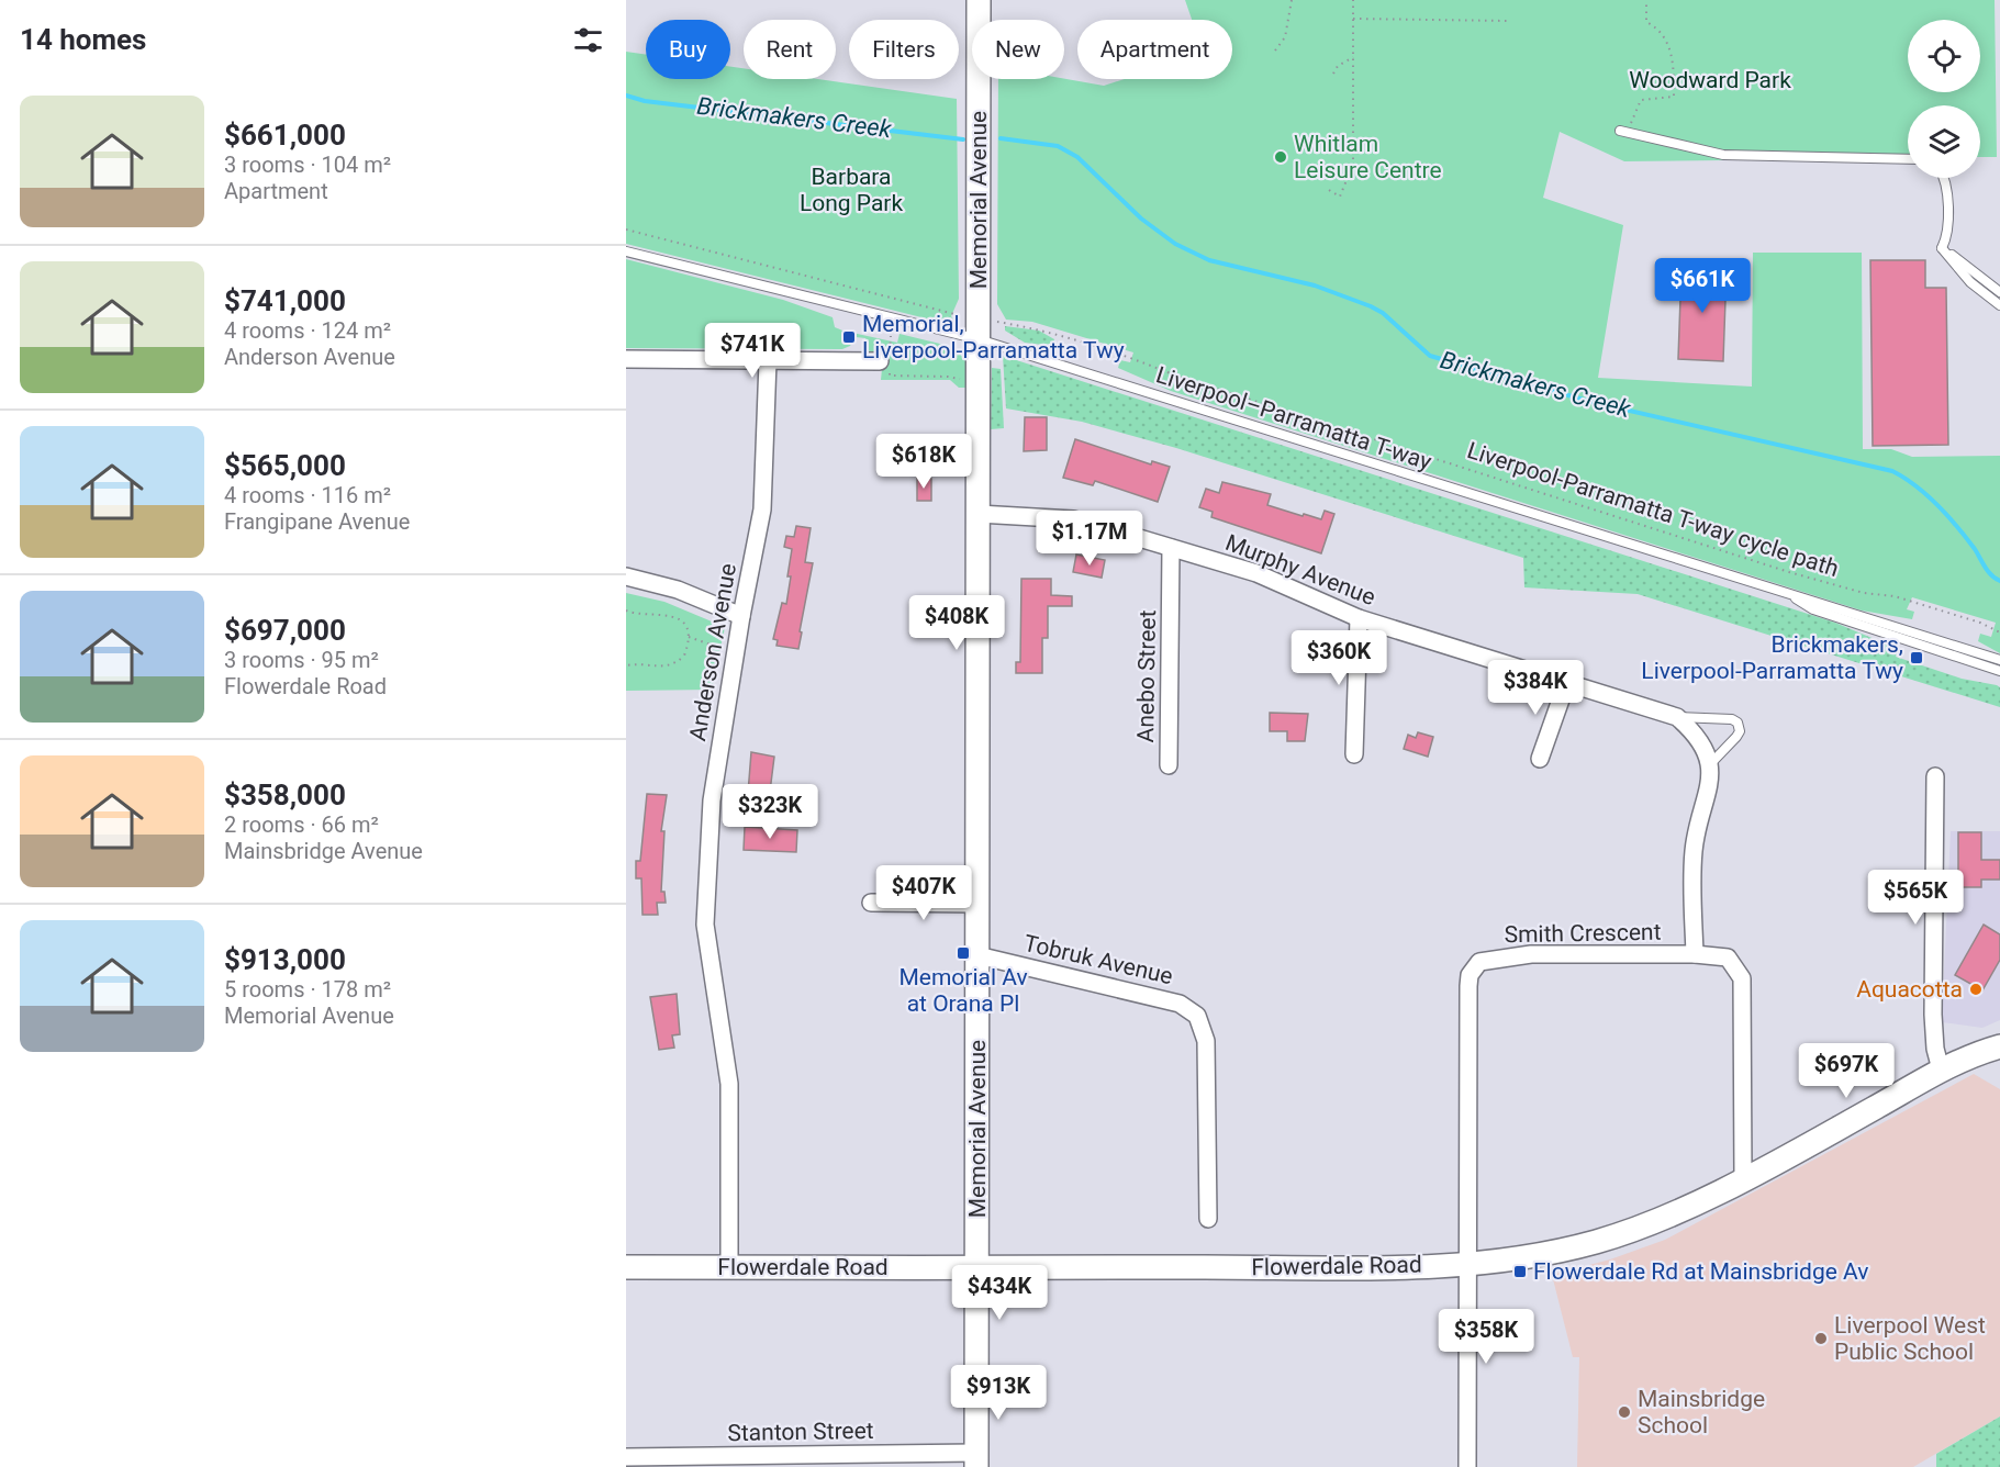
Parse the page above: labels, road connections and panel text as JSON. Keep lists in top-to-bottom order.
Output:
{
  "streets": {
    "street": [
      "Memorial Avenue",
      "Murphy Avenue",
      "Anderson Avenue",
      "Anebo Street",
      "Smith Crescent",
      "Tobruk Avenue",
      "Flowerdale Road",
      "Stanton Street"
    ],
    "lane": ["Liverpool–Parramatta T-way"],
    "path": ["Liverpool-Parramatta T-way cycle path"]
  },
  "crossings": [
    ["Memorial Avenue", "Liverpool–Parramatta T-way"],
    ["Memorial Avenue", "Murphy Avenue"],
    ["Memorial Avenue", "Tobruk Avenue"],
    ["Memorial Avenue", "Flowerdale Road"],
    ["Memorial Avenue", "Stanton Street"],
    ["Murphy Avenue", "Anebo Street"],
    ["Anderson Avenue", "Flowerdale Road"],
    ["Smith Crescent", "Flowerdale Road"]
  ],
  "water": ["Brickmakers Creek"],
  "parks": ["Woodward Park", "Barbara Long Park"],
  "places": {
    "other": [
      "Whitlam Leisure Centre",
      "Aquacotta",
      "Liverpool West Public School",
      "Mainsbridge School"
    ],
    "transit": [
      "Memorial, Liverpool-Parramatta Twy",
      "Brickmakers, Liverpool-Parramatta Twy",
      "Memorial Av at Orana Pl",
      "Flowerdale Rd at Mainsbridge Av"
    ]
  },
  "page": {
    "heading": "14 homes",
    "chip": [
      "Buy",
      "Rent",
      "Filters",
      "New",
      "Apartment"
    ],
    "list": [
      {
        "name": "$661,000",
        "note": "3 rooms · 104 m² · Apartment"
      },
      {
        "name": "$741,000",
        "note": "4 rooms · 124 m² · Anderson Avenue"
      },
      {
        "name": "$565,000",
        "note": "4 rooms · 116 m² · Frangipane Avenue"
      },
      {
        "name": "$697,000",
        "note": "3 rooms · 95 m² · Flowerdale Road"
      },
      {
        "name": "$358,000",
        "note": "2 rooms · 66 m² · Mainsbridge Avenue"
      },
      {
        "name": "$913,000",
        "note": "5 rooms · 178 m² · Memorial Avenue"
      }
    ],
    "price": [
      "$661K",
      "$741K",
      "$618K",
      "$1.17M",
      "$408K",
      "$360K",
      "$384K",
      "$323K",
      "$407K",
      "$565K",
      "$697K",
      "$434K",
      "$358K",
      "$913K"
    ]
  }
}
